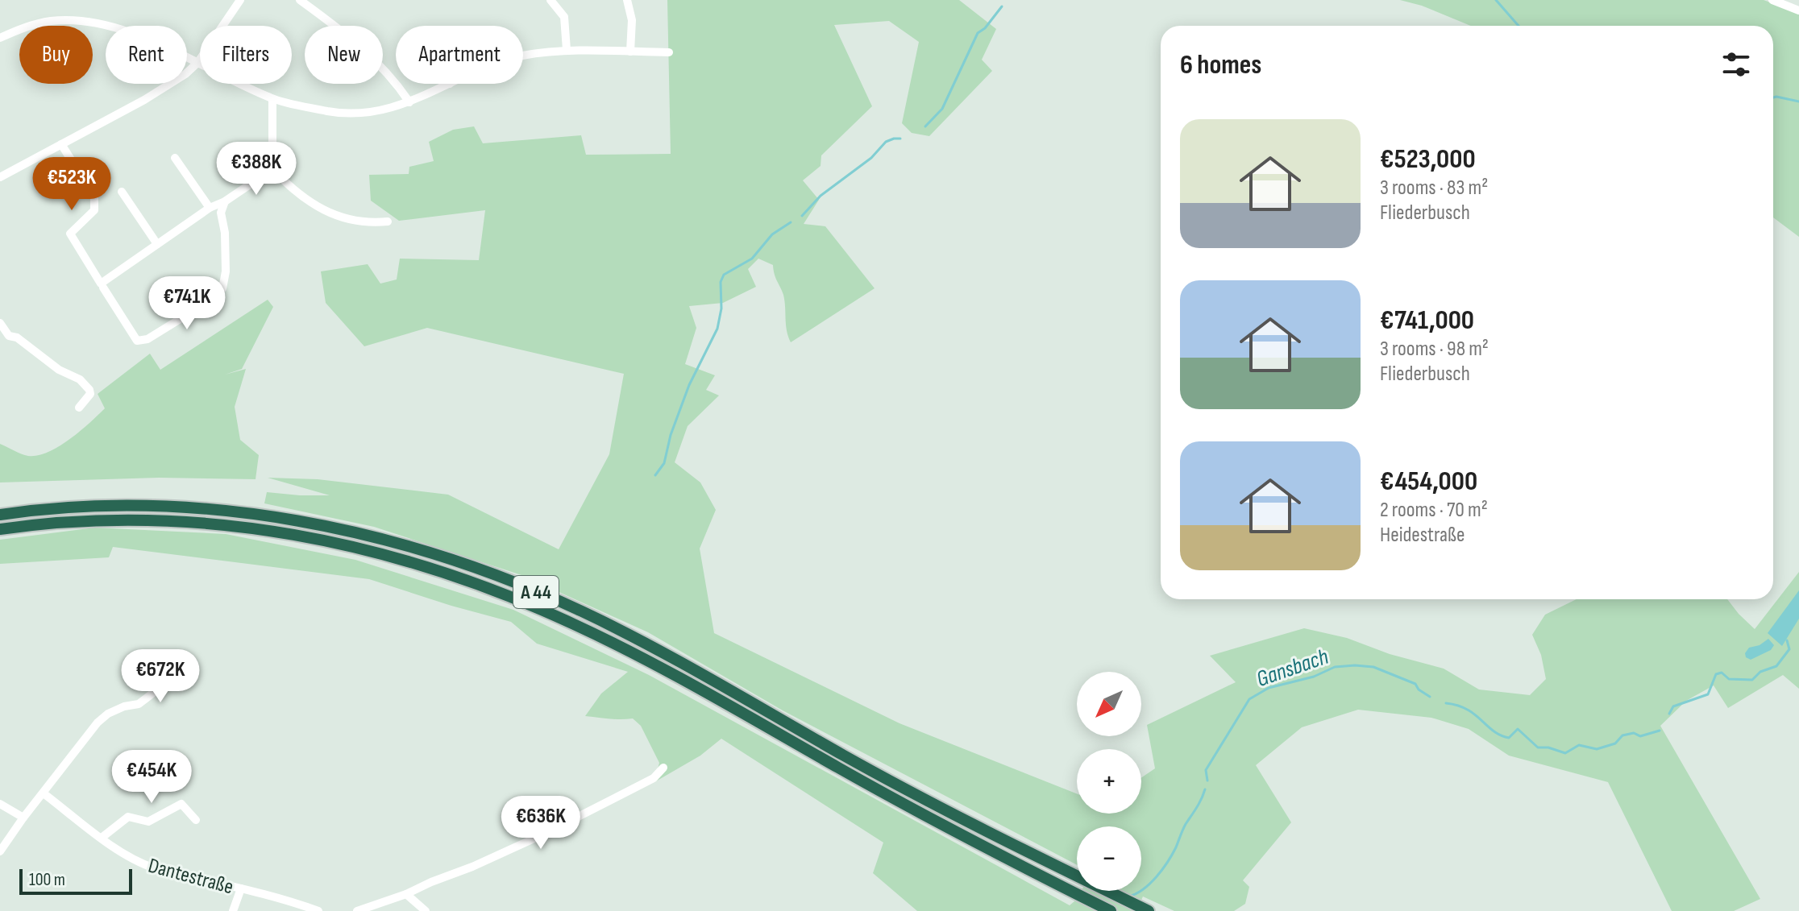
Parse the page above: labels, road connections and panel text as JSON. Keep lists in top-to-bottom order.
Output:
{
  "streets": {
    "highway": ["A 44"],
    "street": ["Dantestraße"]
  },
  "water": ["Gansbach"],
  "scale_bar": "100 m",
  "north": "bottom left",
  "page": {
    "chip": [
      "Buy",
      "Rent",
      "Filters",
      "New",
      "Apartment"
    ],
    "heading": "6 homes",
    "list": [
      {
        "name": "€523,000",
        "note": "3 rooms · 83 m² · Fliederbusch"
      },
      {
        "name": "€741,000",
        "note": "3 rooms · 98 m² · Fliederbusch"
      },
      {
        "name": "€454,000",
        "note": "2 rooms · 70 m² · Heidestraße"
      }
    ],
    "price": [
      "€388K",
      "€523K",
      "€741K",
      "€672K",
      "€454K",
      "€636K"
    ],
    "map_buttons": ["+", "−"],
    "scale": "100 m"
  }
}
